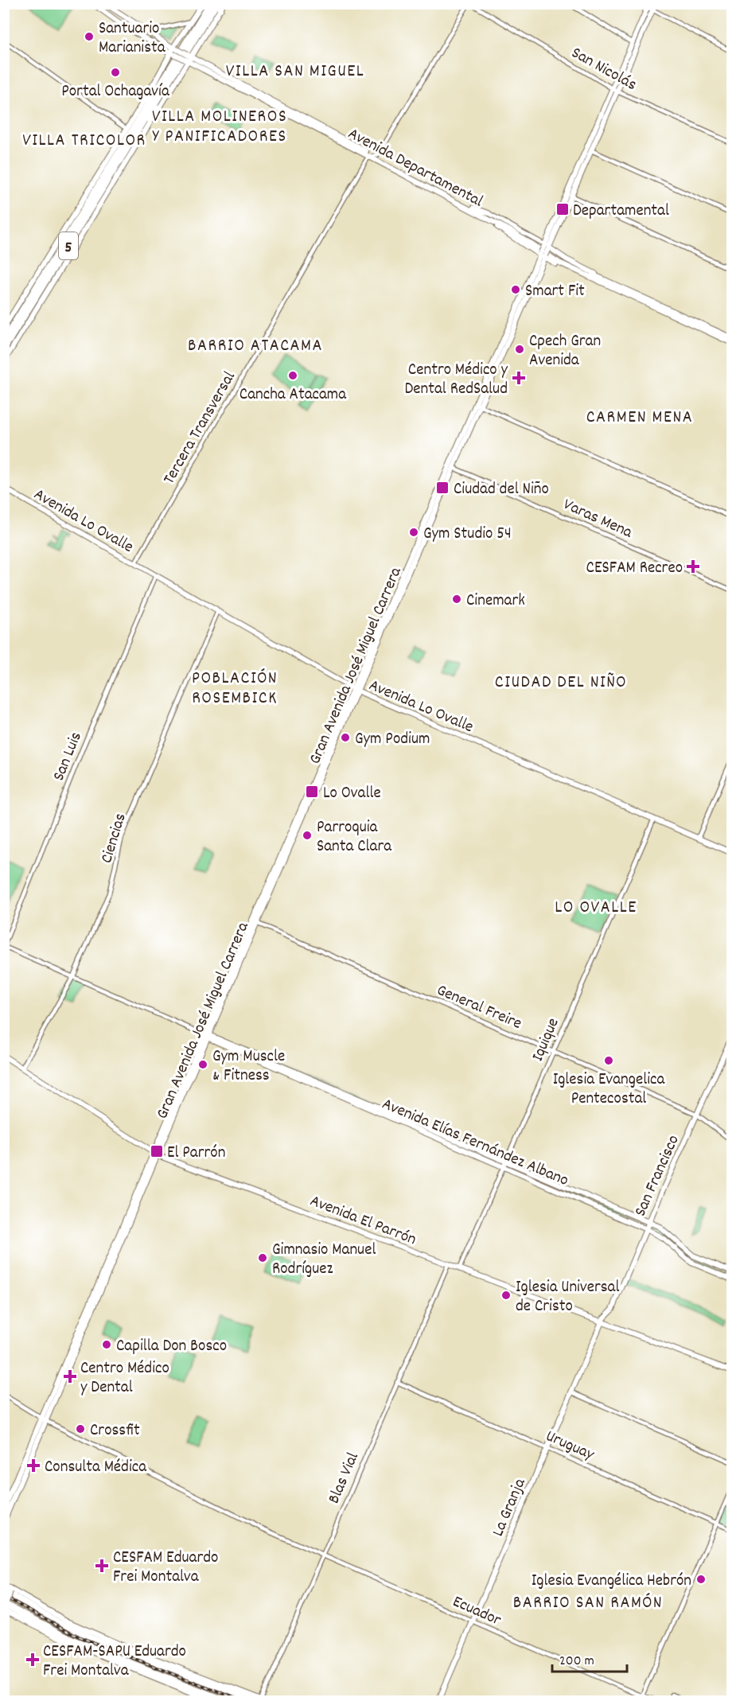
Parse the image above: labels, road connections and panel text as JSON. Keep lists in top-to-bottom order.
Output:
{
  "streets": {
    "highway": ["5"],
    "main road": [
      "Avenida Departamental",
      "Avenida Lo Ovalle",
      "Gran Avenida José Miguel Carrera",
      "Avenida Elías Fernández Albano",
      "San Francisco",
      "Avenida El Parrón",
      "La Granja"
    ],
    "street": [
      "San Nicolás",
      "Tercera Transversal",
      "Varas Mena",
      "San Luis",
      "Ciencias",
      "General Freire",
      "Iquique",
      "Uruguay",
      "Blas Vial",
      "Ecuador"
    ]
  },
  "crossings": [
    ["San Nicolás", "Tercera Transversal"],
    ["San Nicolás", "Gran Avenida José Miguel Carrera"],
    ["Avenida Departamental", "Tercera Transversal"],
    ["Avenida Departamental", "Gran Avenida José Miguel Carrera"],
    ["Tercera Transversal", "Avenida Lo Ovalle"],
    ["Varas Mena", "Gran Avenida José Miguel Carrera"],
    ["Avenida Lo Ovalle", "Gran Avenida José Miguel Carrera"],
    ["Avenida Lo Ovalle", "San Luis"],
    ["Avenida Lo Ovalle", "Ciencias"],
    ["Avenida Lo Ovalle", "Iquique"],
    ["Gran Avenida José Miguel Carrera", "General Freire"],
    ["Gran Avenida José Miguel Carrera", "Avenida Elías Fernández Albano"],
    ["Gran Avenida José Miguel Carrera", "Avenida El Parrón"],
    ["Gran Avenida José Miguel Carrera", "Ecuador"],
    ["San Luis", "Avenida Elías Fernández Albano"],
    ["Ciencias", "Avenida Elías Fernández Albano"],
    ["Ciencias", "Avenida El Parrón"],
    ["General Freire", "Iquique"],
    ["General Freire", "San Francisco"],
    ["Iquique", "Avenida Elías Fernández Albano"],
    ["Iquique", "Avenida El Parrón"],
    ["Avenida Elías Fernández Albano", "San Francisco"],
    ["San Francisco", "Avenida El Parrón"],
    ["San Francisco", "La Granja"],
    ["Avenida El Parrón", "Blas Vial"],
    ["Avenida El Parrón", "La Granja"],
    ["Uruguay", "Blas Vial"],
    ["Uruguay", "La Granja"],
    ["Blas Vial", "Ecuador"],
    ["La Granja", "Ecuador"]
  ],
  "districts": [
    "VILLA SAN MIGUEL",
    "VILLA MOLINEROS Y PANIFICADORES",
    "VILLA TRICOLOR",
    "BARRIO ATACAMA",
    "CARMEN MENA",
    "POBLACIÓN ROSEMBICK",
    "CIUDAD DEL NIÑO",
    "LO OVALLE",
    "BARRIO SAN RAMÓN"
  ],
  "places": {
    "other": [
      "Santuario Marianista",
      "Portal Ochagavía",
      "Smart Fit",
      "Cpech Gran Avenida",
      "Cancha Atacama",
      "Gym Studio 54",
      "Cinemark",
      "Gym Podium",
      "Parroquia Santa Clara",
      "Iglesia Evangelica Pentecostal",
      "Gym Muscle & Fitness",
      "Gimnasio Manuel Rodríguez",
      "Iglesia Universal de Cristo",
      "Capilla Don Bosco",
      "Crossfit",
      "Iglesia Evangélica Hebrón"
    ],
    "transit": [
      "Departamental",
      "Ciudad del Niño",
      "Lo Ovalle",
      "El Parrón"
    ],
    "health": [
      "Centro Médico y Dental RedSalud",
      "CESFAM Recreo",
      "Centro Médico y Dental",
      "Consulta Médica",
      "CESFAM Eduardo Frei Montalva",
      "CESFAM-SAPU Eduardo Frei Montalva"
    ]
  },
  "scale_bar": "200 m"
}
